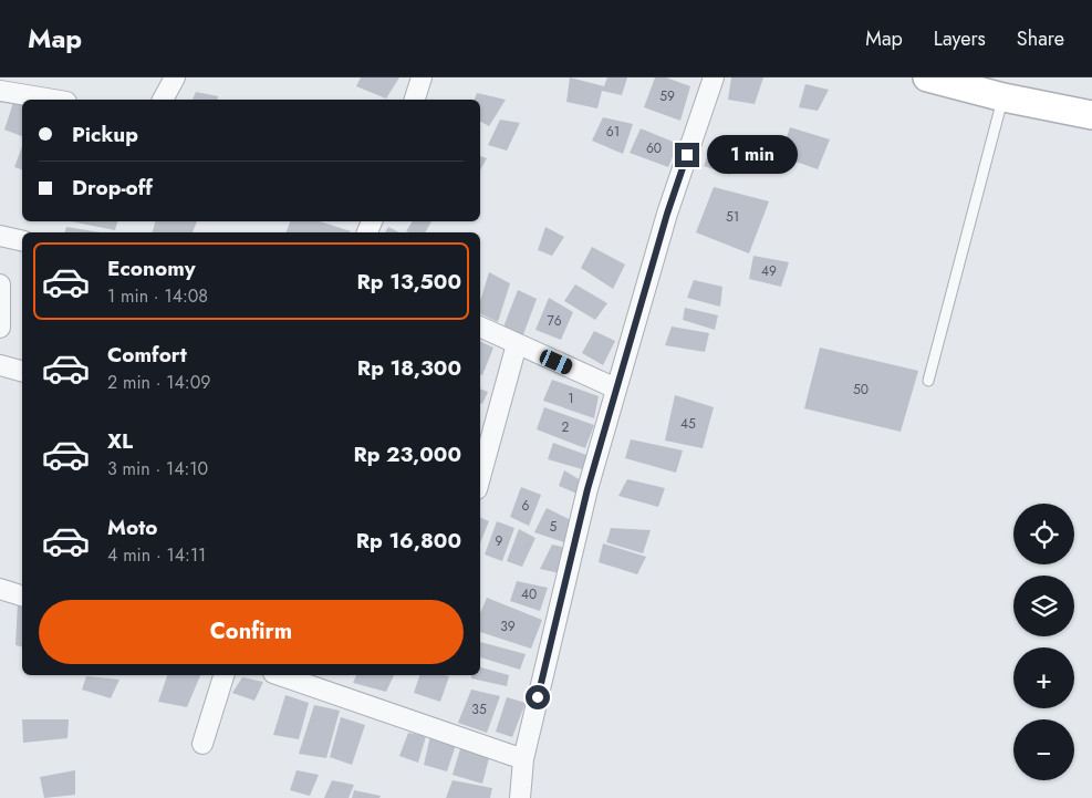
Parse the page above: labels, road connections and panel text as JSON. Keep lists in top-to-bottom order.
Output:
{
  "house_numbers": [
    "59",
    "61",
    "60",
    "51",
    "49",
    "76",
    "50",
    "1",
    "45",
    "2",
    "6",
    "5",
    "9",
    "40",
    "39",
    "35"
  ],
  "page": {
    "header": "Map",
    "nav": ["Map", "Layers", "Share"],
    "banner": ["Pickup", "Drop-off"],
    "bubble": "1 min",
    "list": [
      {
        "name": "Economy",
        "note": "1 min · 14:08",
        "value": "Rp 13,500"
      },
      {
        "name": "Comfort",
        "note": "2 min · 14:09",
        "value": "Rp 18,300"
      },
      {
        "name": "XL",
        "note": "3 min · 14:10",
        "value": "Rp 23,000"
      },
      {
        "name": "Moto",
        "note": "4 min · 14:11",
        "value": "Rp 16,800"
      }
    ],
    "map_buttons": ["+", "−"],
    "buttons": "Confirm"
  }
}
